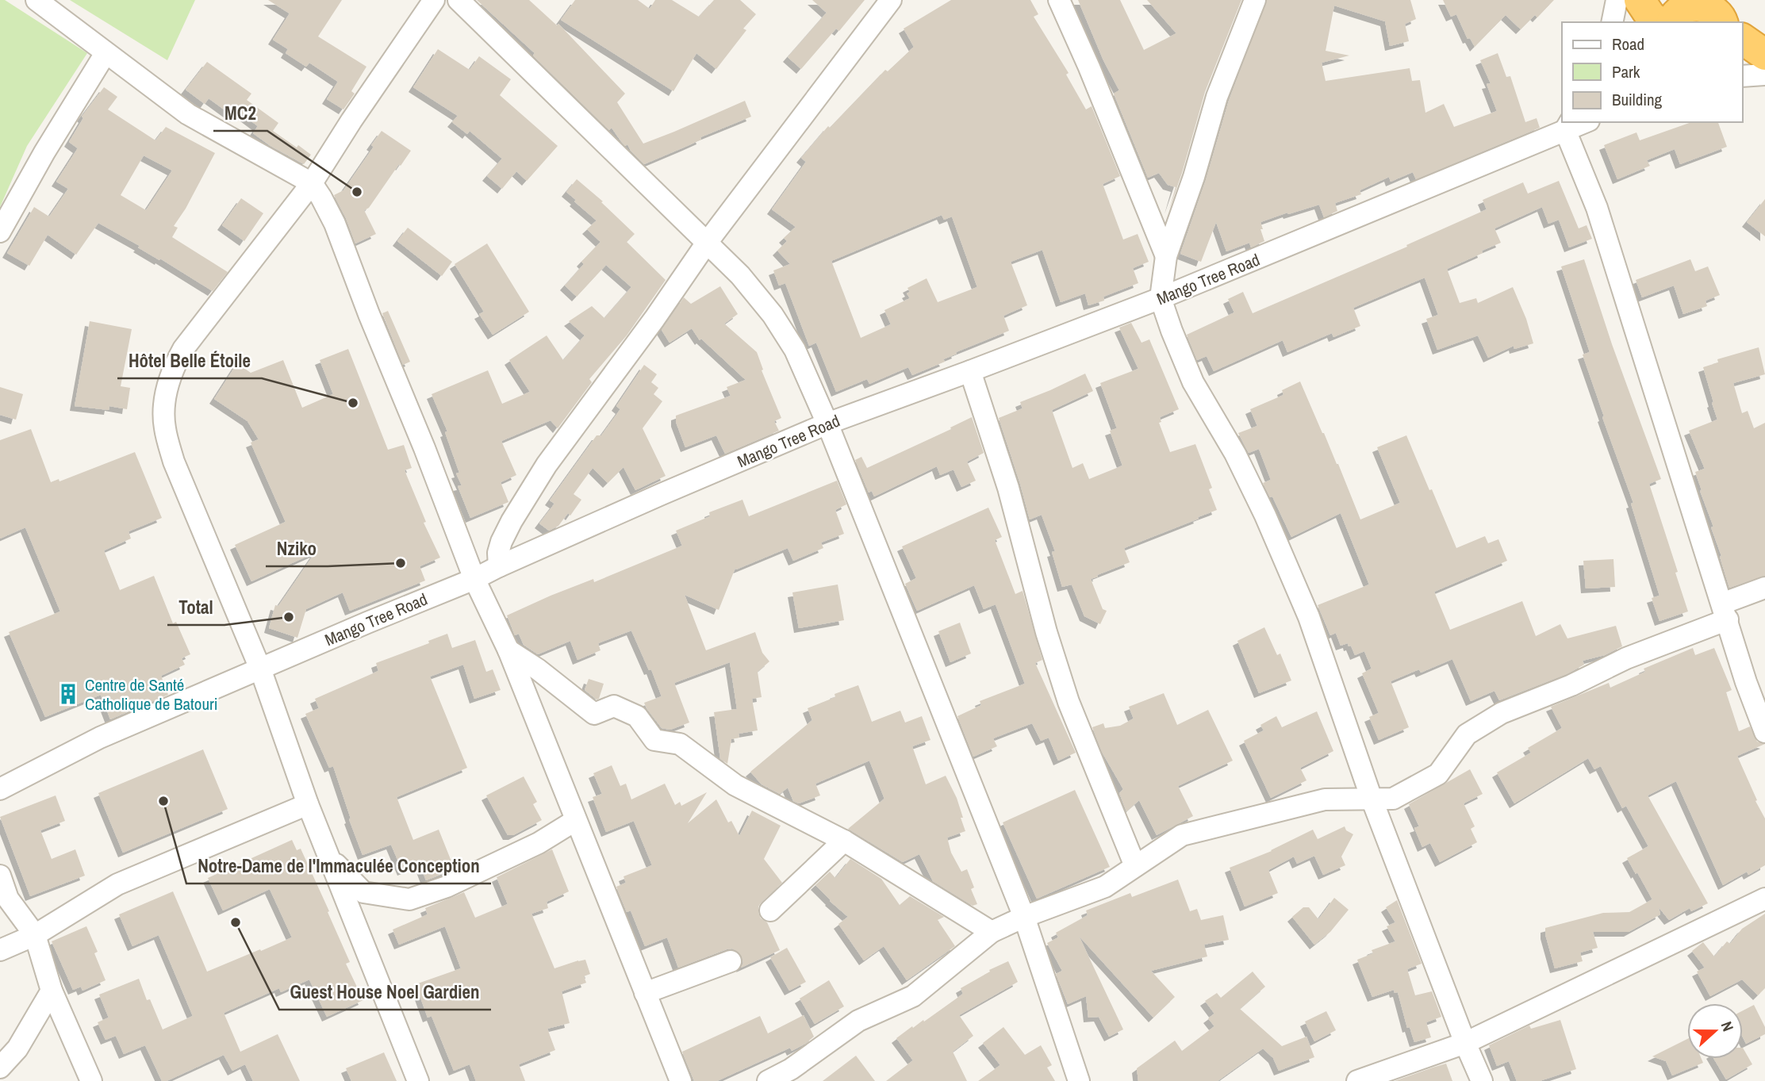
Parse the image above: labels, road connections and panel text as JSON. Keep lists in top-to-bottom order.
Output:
{
  "streets": {
    "street": ["Mango Tree Road"]
  },
  "places": {
    "other": [
      "MC2",
      "Hôtel Belle Étoile",
      "Nziko",
      "Total",
      "Notre-Dame de l'Immaculée Conception",
      "Guest House Noel Gardien"
    ],
    "building": ["Centre de Santé Catholique de Batouri"]
  },
  "legend": ["Road", "Park", "Building"],
  "north": "right"
}
